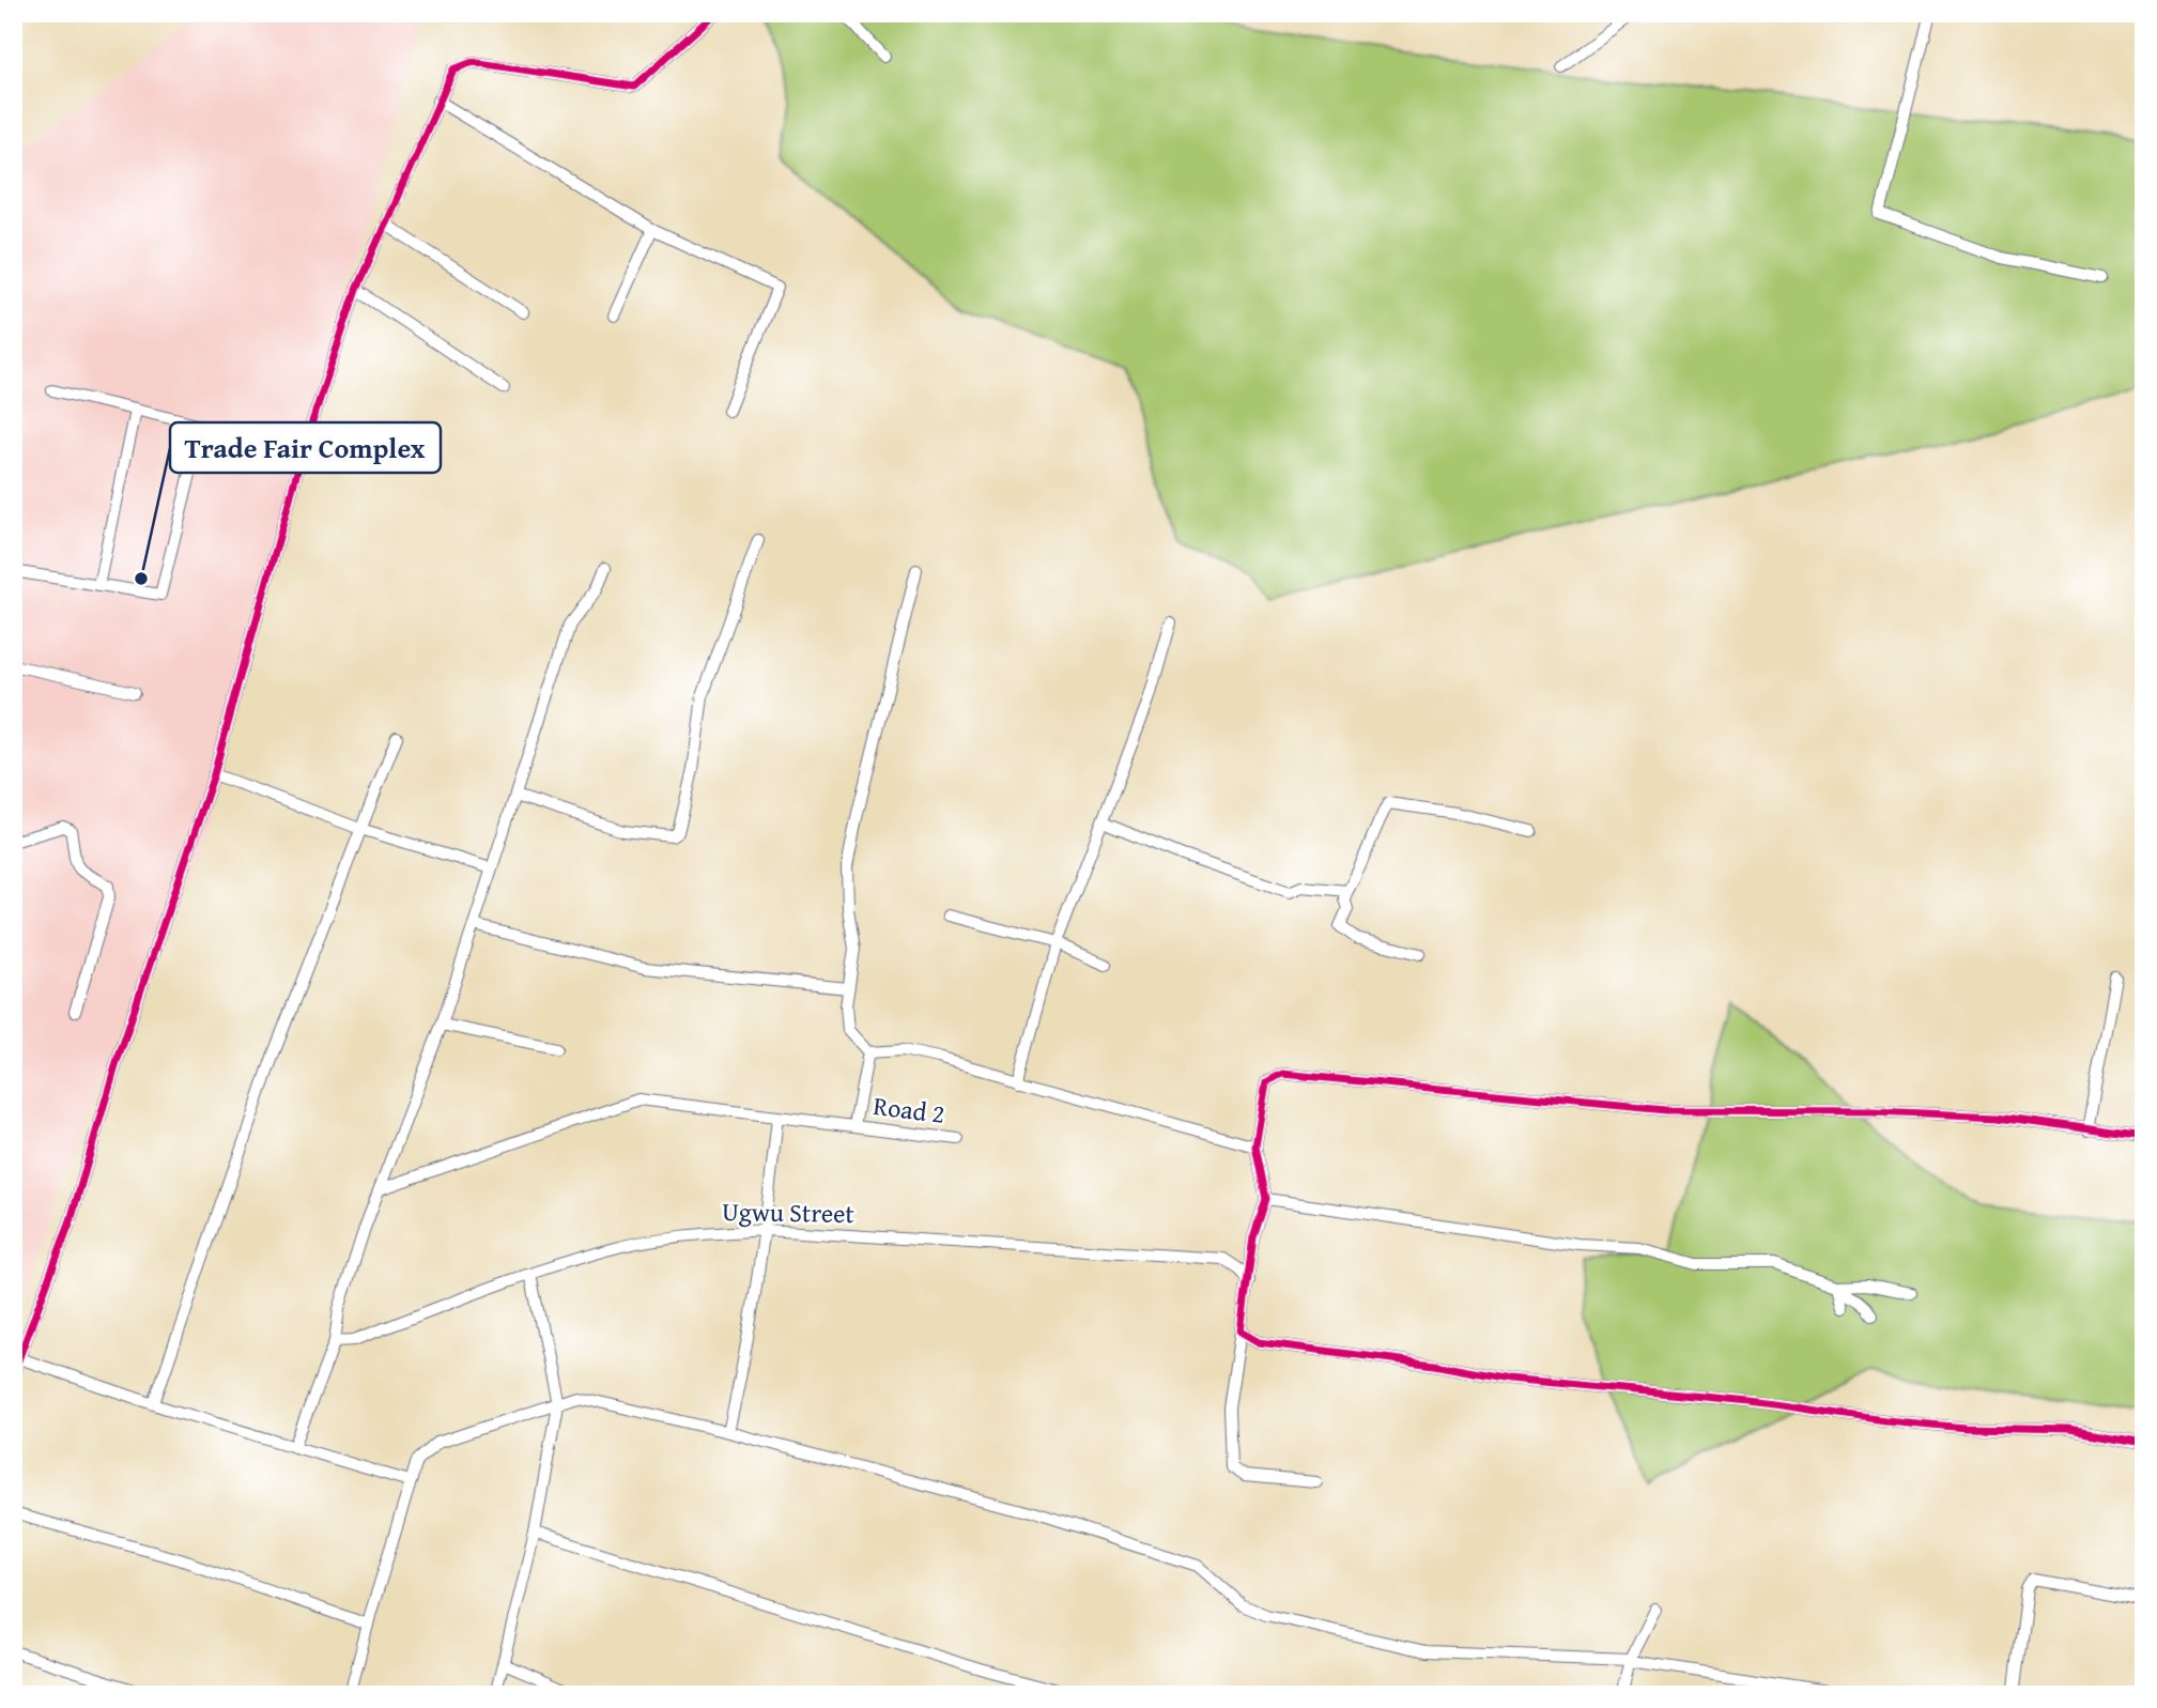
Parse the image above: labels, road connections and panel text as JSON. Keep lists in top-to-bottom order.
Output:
{
  "streets": {
    "street": ["Road 2", "Ugwu Street"]
  },
  "places": ["Trade Fair Complex"]
}
